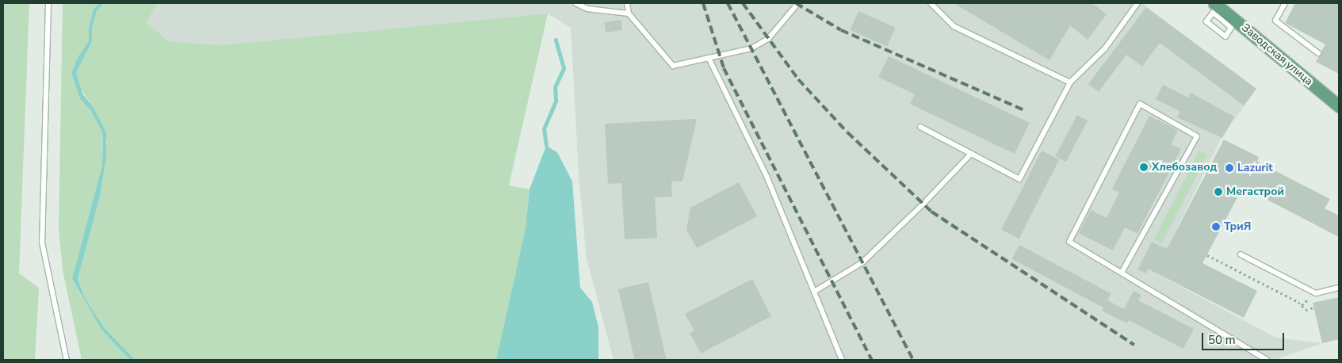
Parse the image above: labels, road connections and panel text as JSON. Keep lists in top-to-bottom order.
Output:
{
  "streets": {
    "main road": ["Заводская улица"]
  },
  "places": [
    "Хлебозавод",
    "Lazurit",
    "Мегастрой",
    "ТриЯ"
  ],
  "scale_bar": "50 m"
}
